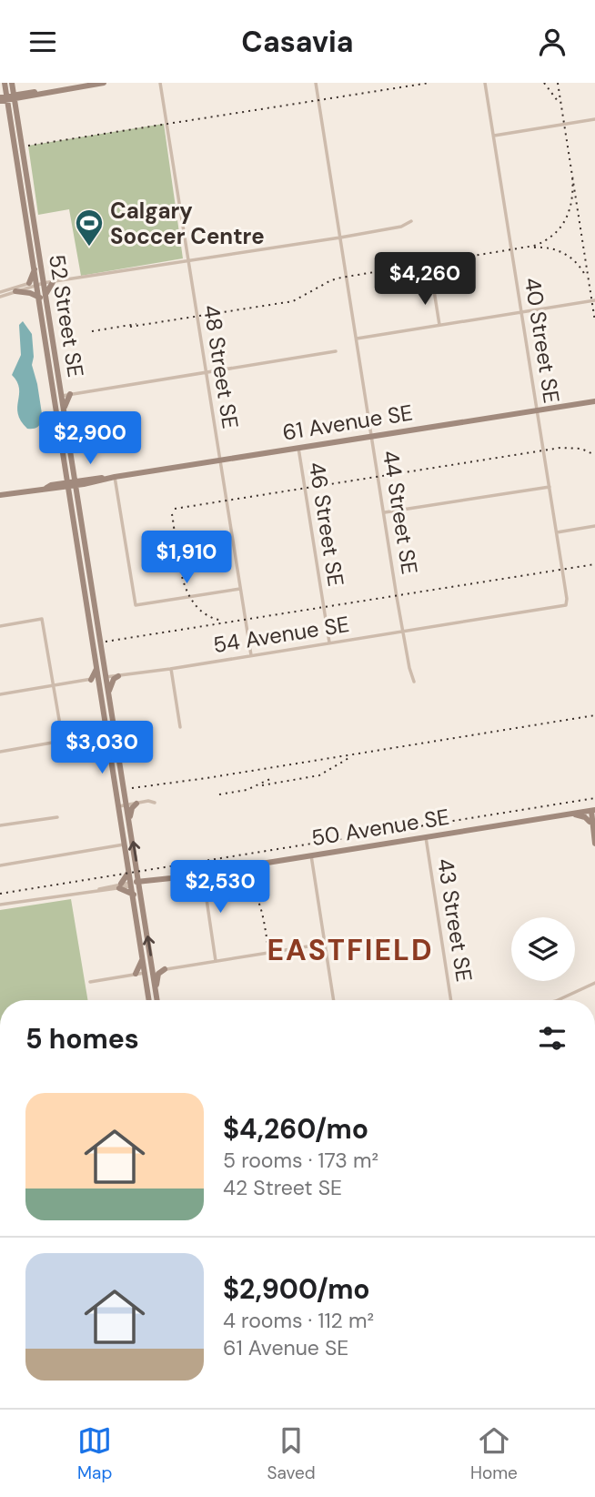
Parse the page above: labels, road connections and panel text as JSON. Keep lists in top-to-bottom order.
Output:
{
  "streets": {
    "main road": ["52 Street SE", "61 Avenue SE", "50 Avenue SE"],
    "street": [
      "40 Street SE",
      "48 Street SE",
      "44 Street SE",
      "46 Street SE",
      "54 Avenue SE",
      "43 Street SE"
    ]
  },
  "crossings": [
    ["52 Street SE", "61 Avenue SE"],
    ["52 Street SE", "54 Avenue SE"],
    ["52 Street SE", "50 Avenue SE"],
    ["40 Street SE", "61 Avenue SE"],
    ["40 Street SE", "54 Avenue SE"],
    ["48 Street SE", "61 Avenue SE"],
    ["48 Street SE", "54 Avenue SE"],
    ["61 Avenue SE", "44 Street SE"],
    ["61 Avenue SE", "46 Street SE"],
    ["44 Street SE", "54 Avenue SE"],
    ["46 Street SE", "54 Avenue SE"],
    ["50 Avenue SE", "43 Street SE"]
  ],
  "districts": ["EASTFIELD"],
  "places": {
    "sports": ["Calgary Soccer Centre"]
  },
  "page": {
    "header": "Casavia",
    "price": [
      "$4,260",
      "$2,900",
      "$1,910",
      "$3,030",
      "$2,530"
    ],
    "heading": "5 homes",
    "list": [
      {
        "name": "$4,260/mo",
        "note": "5 rooms · 173 m² · 42 Street SE"
      },
      {
        "name": "$2,900/mo",
        "note": "4 rooms · 112 m² · 61 Avenue SE"
      }
    ],
    "tabs": ["Map", "Saved", "Home"]
  }
}
